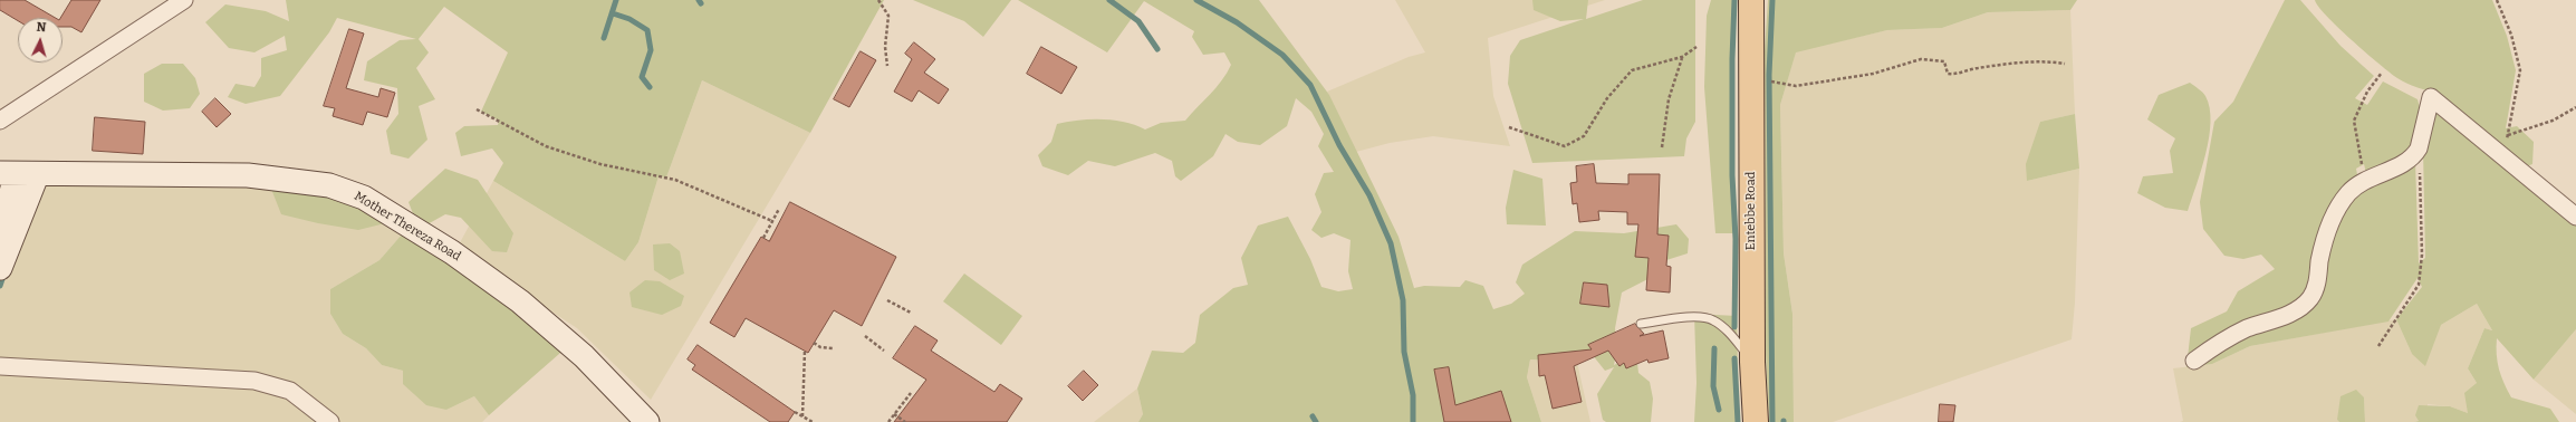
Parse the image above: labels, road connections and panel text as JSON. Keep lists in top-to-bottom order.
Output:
{
  "streets": {
    "main road": ["Entebbe Road"],
    "street": ["Mother Thereza Road"]
  },
  "north": "top"
}
